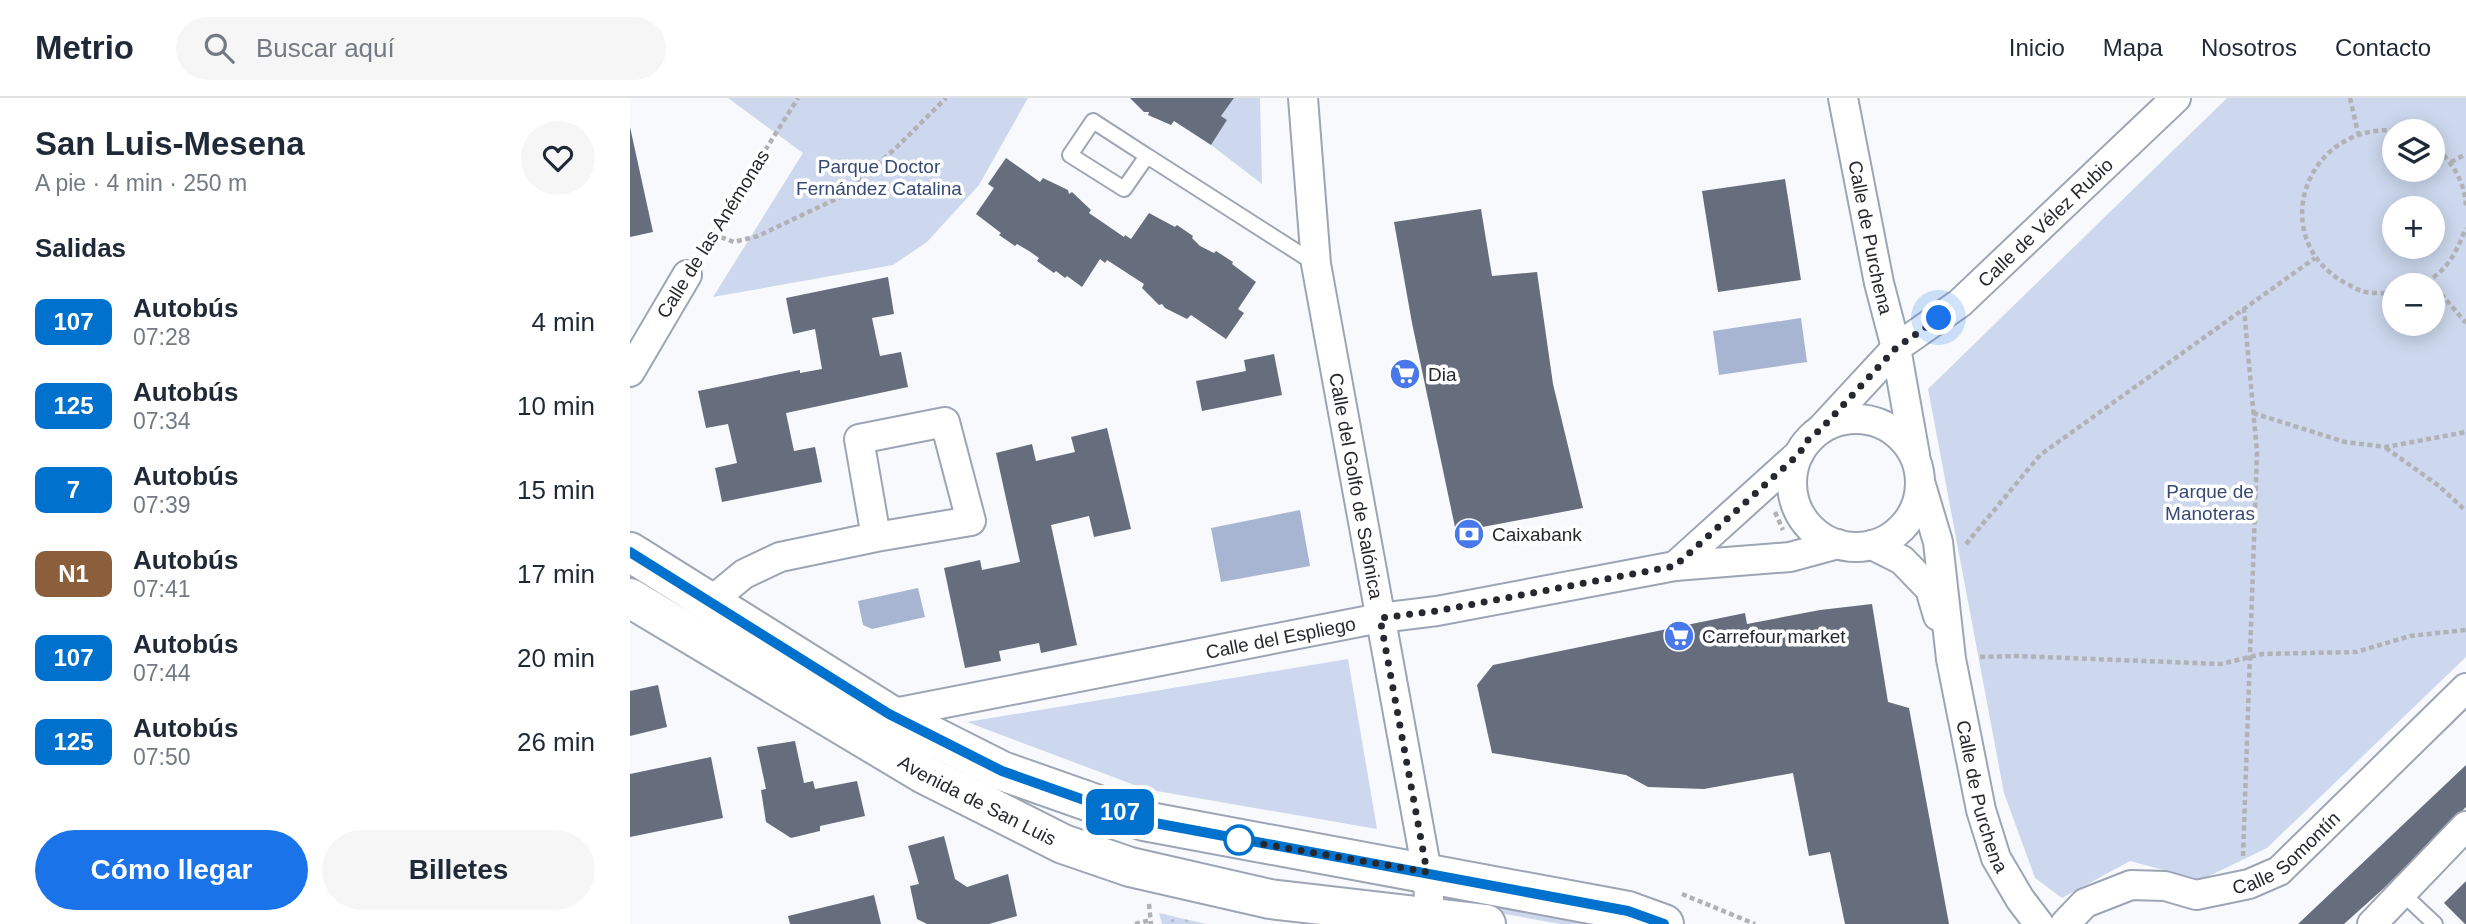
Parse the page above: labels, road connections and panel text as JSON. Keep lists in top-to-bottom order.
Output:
{
  "streets": {
    "street": [
      "Calle de Vélez Rubio",
      "Calle de las Anémonas",
      "Calle de Purchena",
      "Calle del Golfo de Salónica",
      "Calle del Espliego",
      "Avenida de San Luis",
      "Calle Somontín"
    ]
  },
  "crossings": [
    ["Calle de Vélez Rubio", "Calle de Purchena"],
    ["Calle de Vélez Rubio", "Calle del Espliego"],
    ["Calle de Purchena", "Calle del Espliego"],
    ["Calle del Golfo de Salónica", "Calle del Espliego"],
    ["Calle del Golfo de Salónica", "Avenida de San Luis"],
    ["Calle del Espliego", "Avenida de San Luis"]
  ],
  "parks": ["Parque Doctor Fernández Catalina", "Parque de Manoteras"],
  "places": {
    "supermarket": ["Dia", "Carrefour market"],
    "bank": ["Caixabank"]
  },
  "lines": ["bus line 107"],
  "page": {
    "header": "Metrio",
    "search": "Buscar aquí",
    "nav": [
      "Inicio",
      "Mapa",
      "Nosotros",
      "Contacto"
    ],
    "heading": [
      ["San Luis-Mesena", "A pie · 4 min · 250 m"],
      "Salidas"
    ],
    "on_map": "107",
    "map_buttons": ["+", "−"],
    "list": [
      {
        "mark": "107",
        "name": "Autobús",
        "note": "07:28",
        "value": "4 min"
      },
      {
        "mark": "125",
        "name": "Autobús",
        "note": "07:34",
        "value": "10 min"
      },
      {
        "mark": "7",
        "name": "Autobús",
        "note": "07:39",
        "value": "15 min"
      },
      {
        "mark": "N1",
        "name": "Autobús",
        "note": "07:41",
        "value": "17 min"
      },
      {
        "mark": "107",
        "name": "Autobús",
        "note": "07:44",
        "value": "20 min"
      },
      {
        "mark": "125",
        "name": "Autobús",
        "note": "07:50",
        "value": "26 min"
      }
    ],
    "buttons": ["Cómo llegar", "Billetes"]
  }
}
